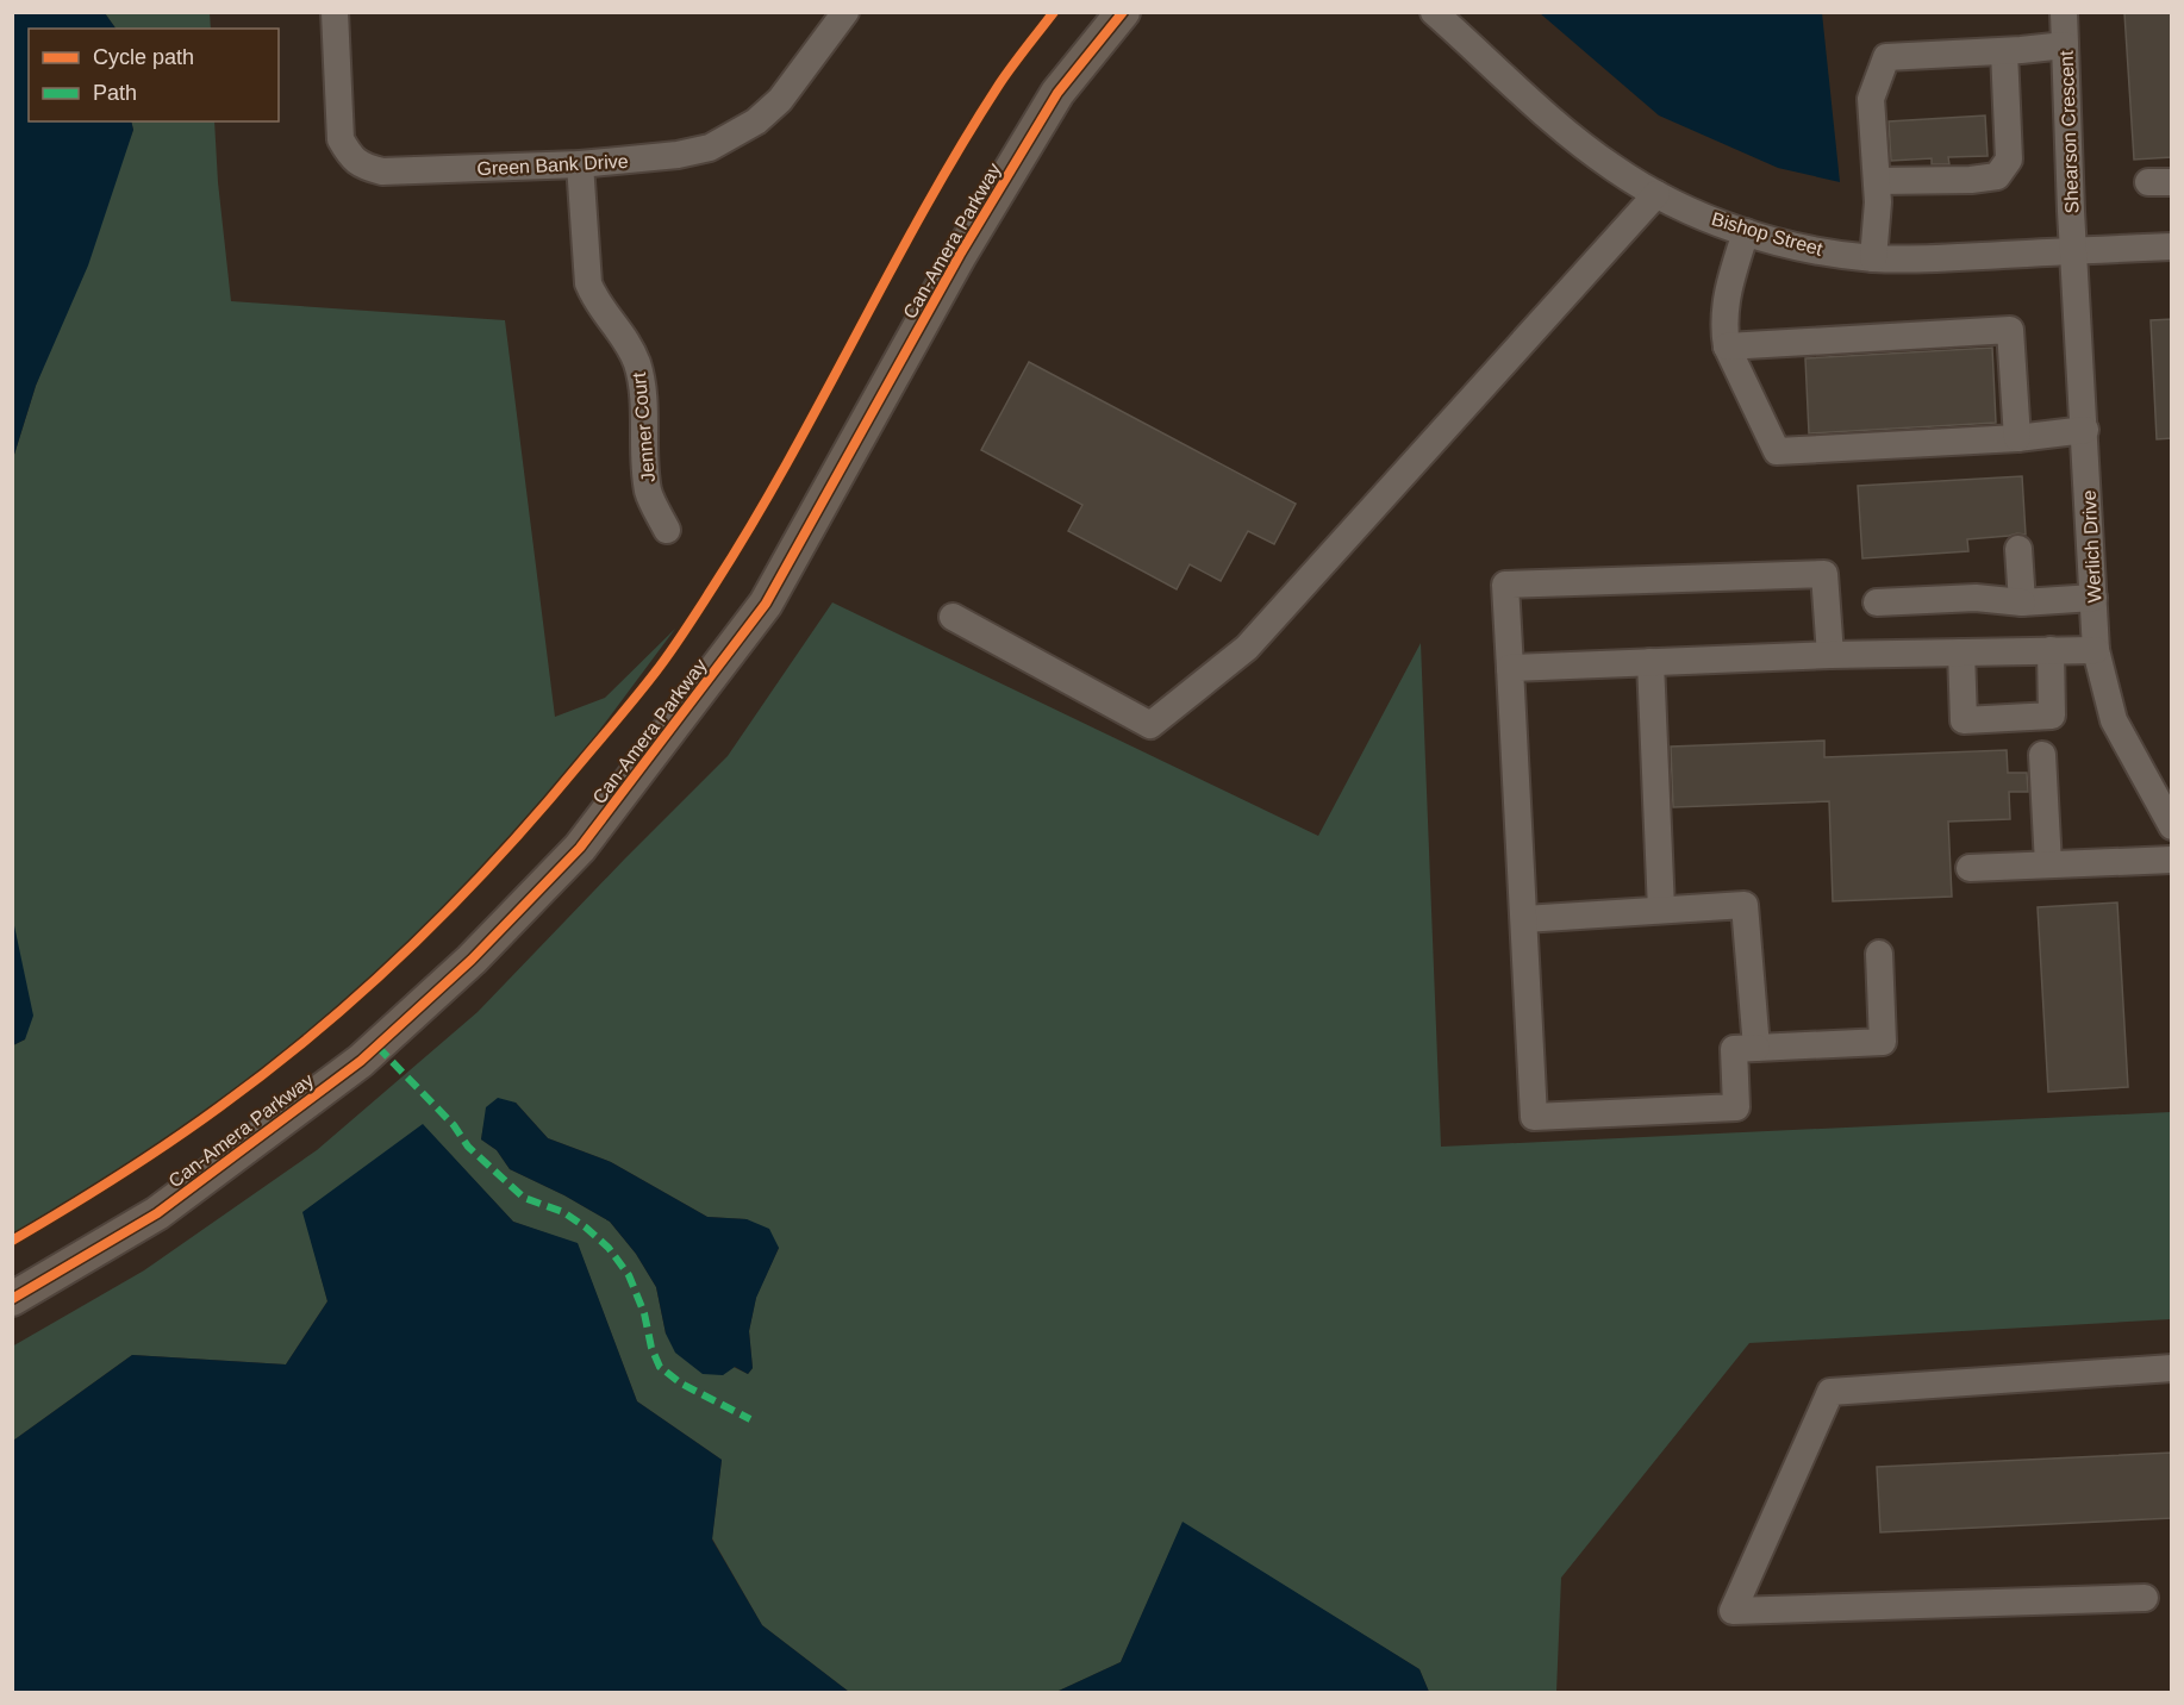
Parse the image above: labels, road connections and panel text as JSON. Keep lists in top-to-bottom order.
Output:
{
  "streets": {
    "main road": ["Can-Amera Parkway"],
    "street": [
      "Shearson Crescent",
      "Green Bank Drive",
      "Bishop Street",
      "Jenner Court",
      "Werlich Drive"
    ]
  },
  "crossings": [
    ["Shearson Crescent", "Bishop Street"],
    ["Shearson Crescent", "Werlich Drive"],
    ["Green Bank Drive", "Jenner Court"],
    ["Bishop Street", "Werlich Drive"]
  ],
  "legend": ["Cycle path", "Path"]
}
